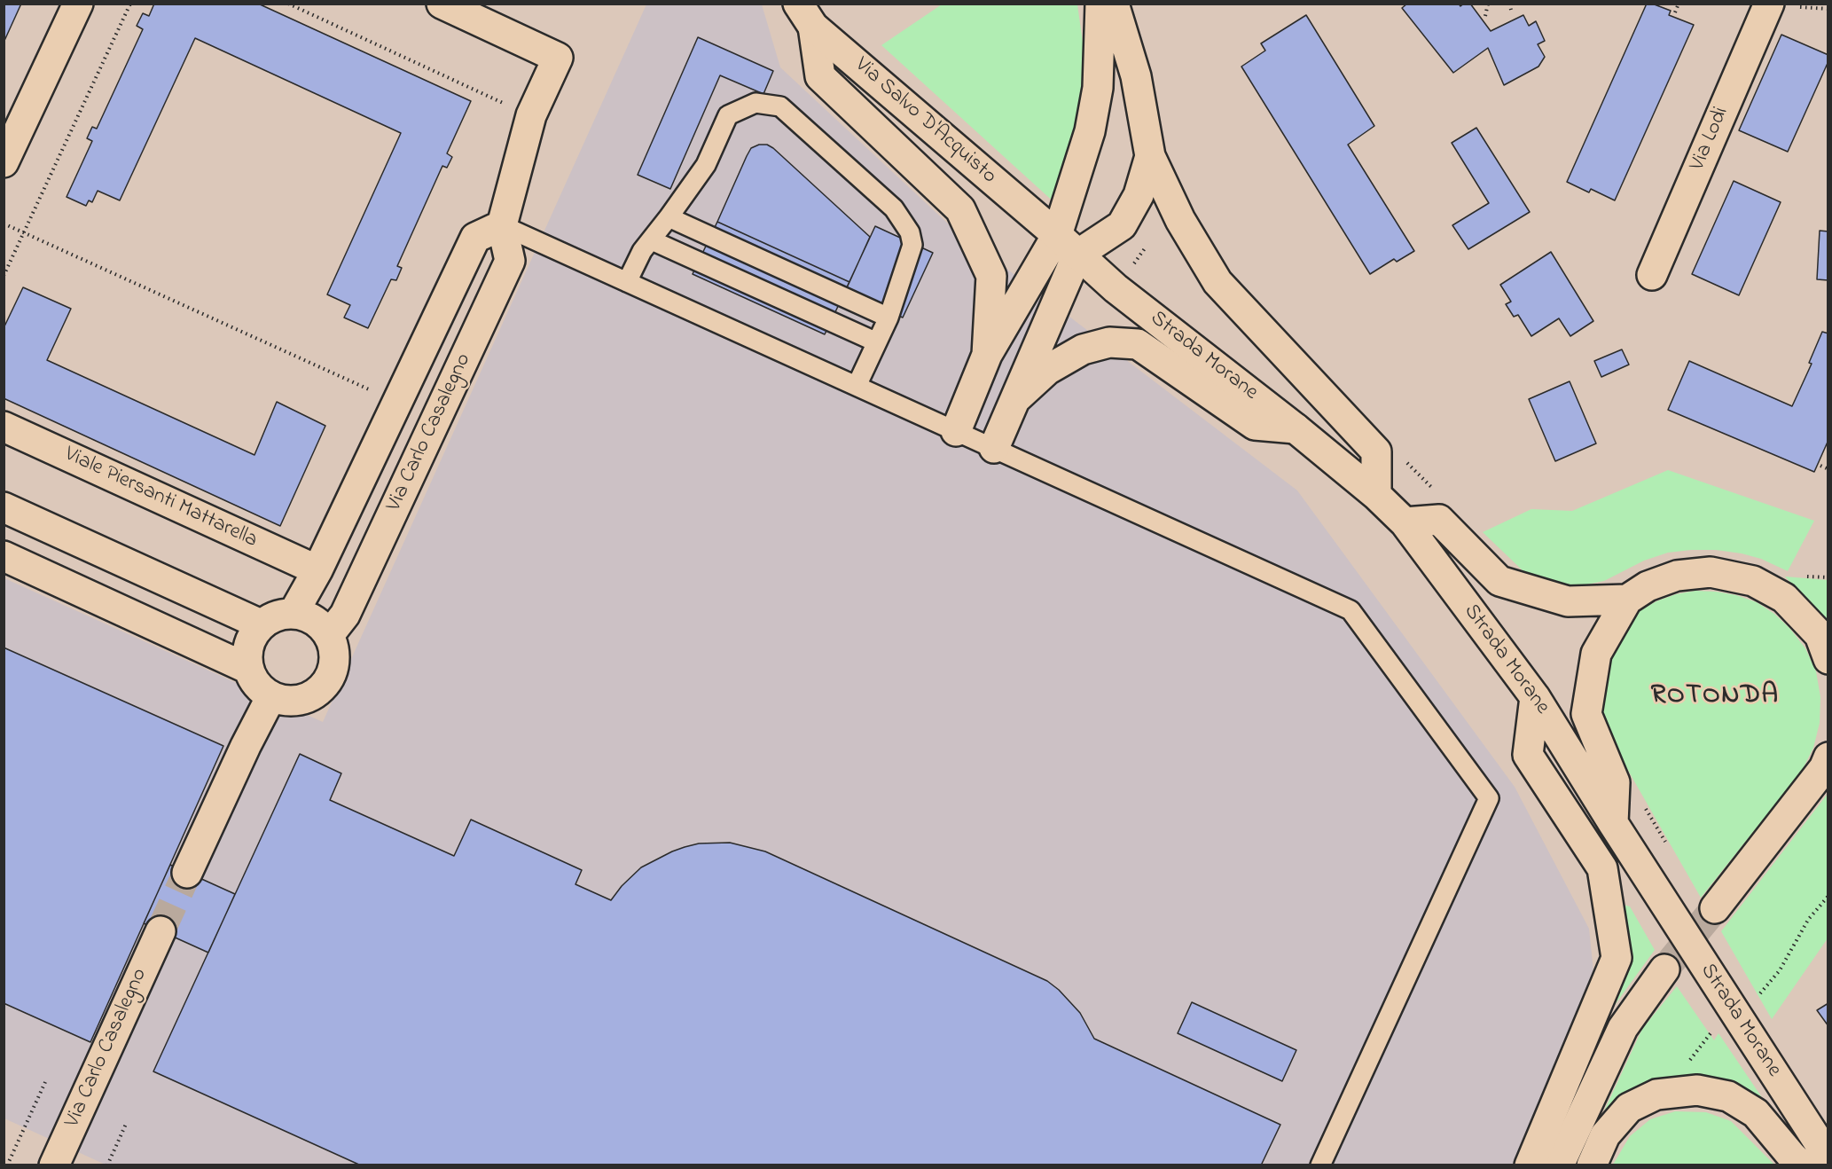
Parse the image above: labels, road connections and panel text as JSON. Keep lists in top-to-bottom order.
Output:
{
  "streets": {
    "street": [
      "Via Salvo D'Acquisto",
      "Via Lodi",
      "Strada Morane",
      "Via Carlo Casalegno",
      "Viale Piersanti Mattarella"
    ]
  },
  "crossings": [
    ["Via Salvo D'Acquisto", "Strada Morane"],
    ["Via Carlo Casalegno", "Viale Piersanti Mattarella"]
  ],
  "districts": ["ROTONDA"]
}
